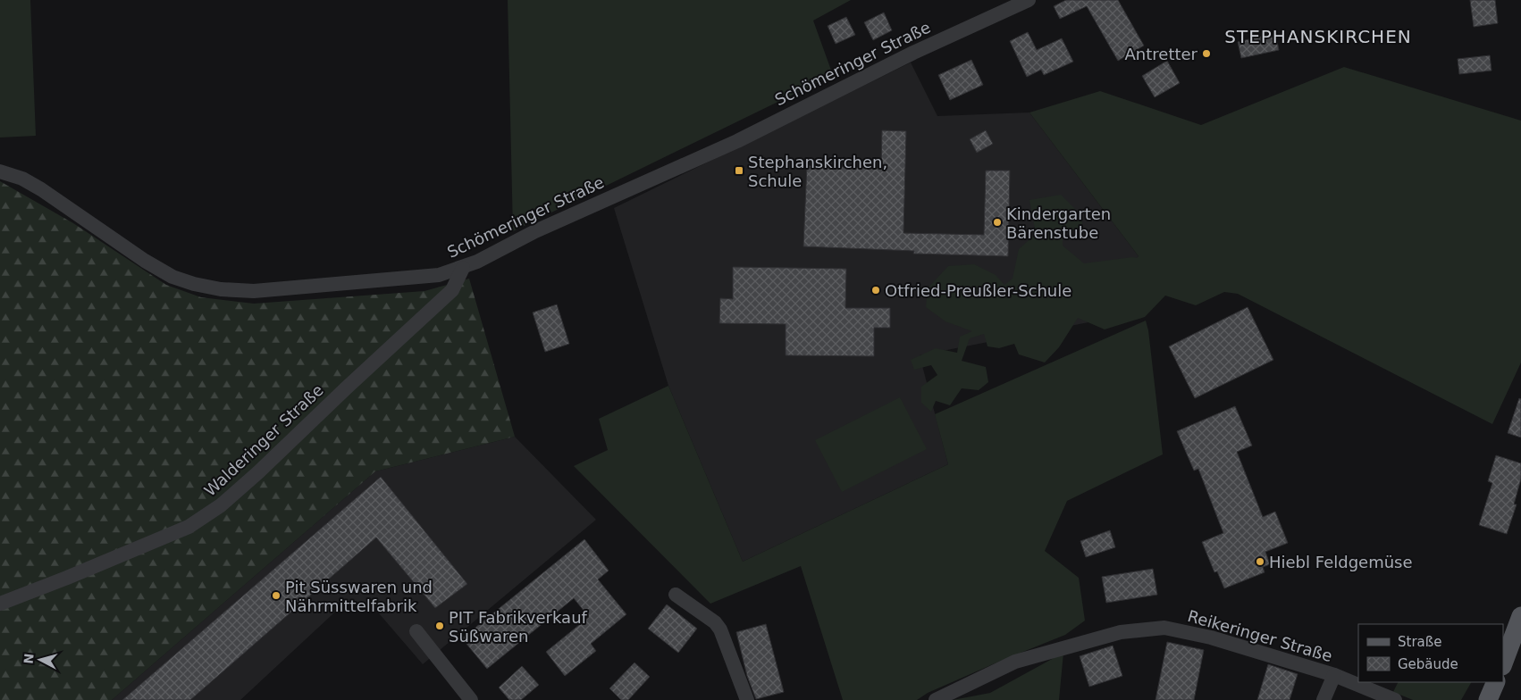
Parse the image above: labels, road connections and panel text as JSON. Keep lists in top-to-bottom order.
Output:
{
  "streets": {
    "street": ["Schömeringer Straße", "Walderinger Straße", "Reikeringer Straße"]
  },
  "crossings": [
    ["Schömeringer Straße", "Walderinger Straße"]
  ],
  "districts": ["STEPHANSKIRCHEN"],
  "places": {
    "other": [
      "Antretter",
      "Kindergarten Bärenstube",
      "Otfried-Preußler-Schule",
      "Hiebl Feldgemüse",
      "Pit Süsswaren und Nährmittelfabrik",
      "PIT Fabrikverkauf Süßwaren"
    ],
    "transit": ["Stephanskirchen, Schule"]
  },
  "legend": ["Straße", "Gebäude"],
  "north": "left"
}
